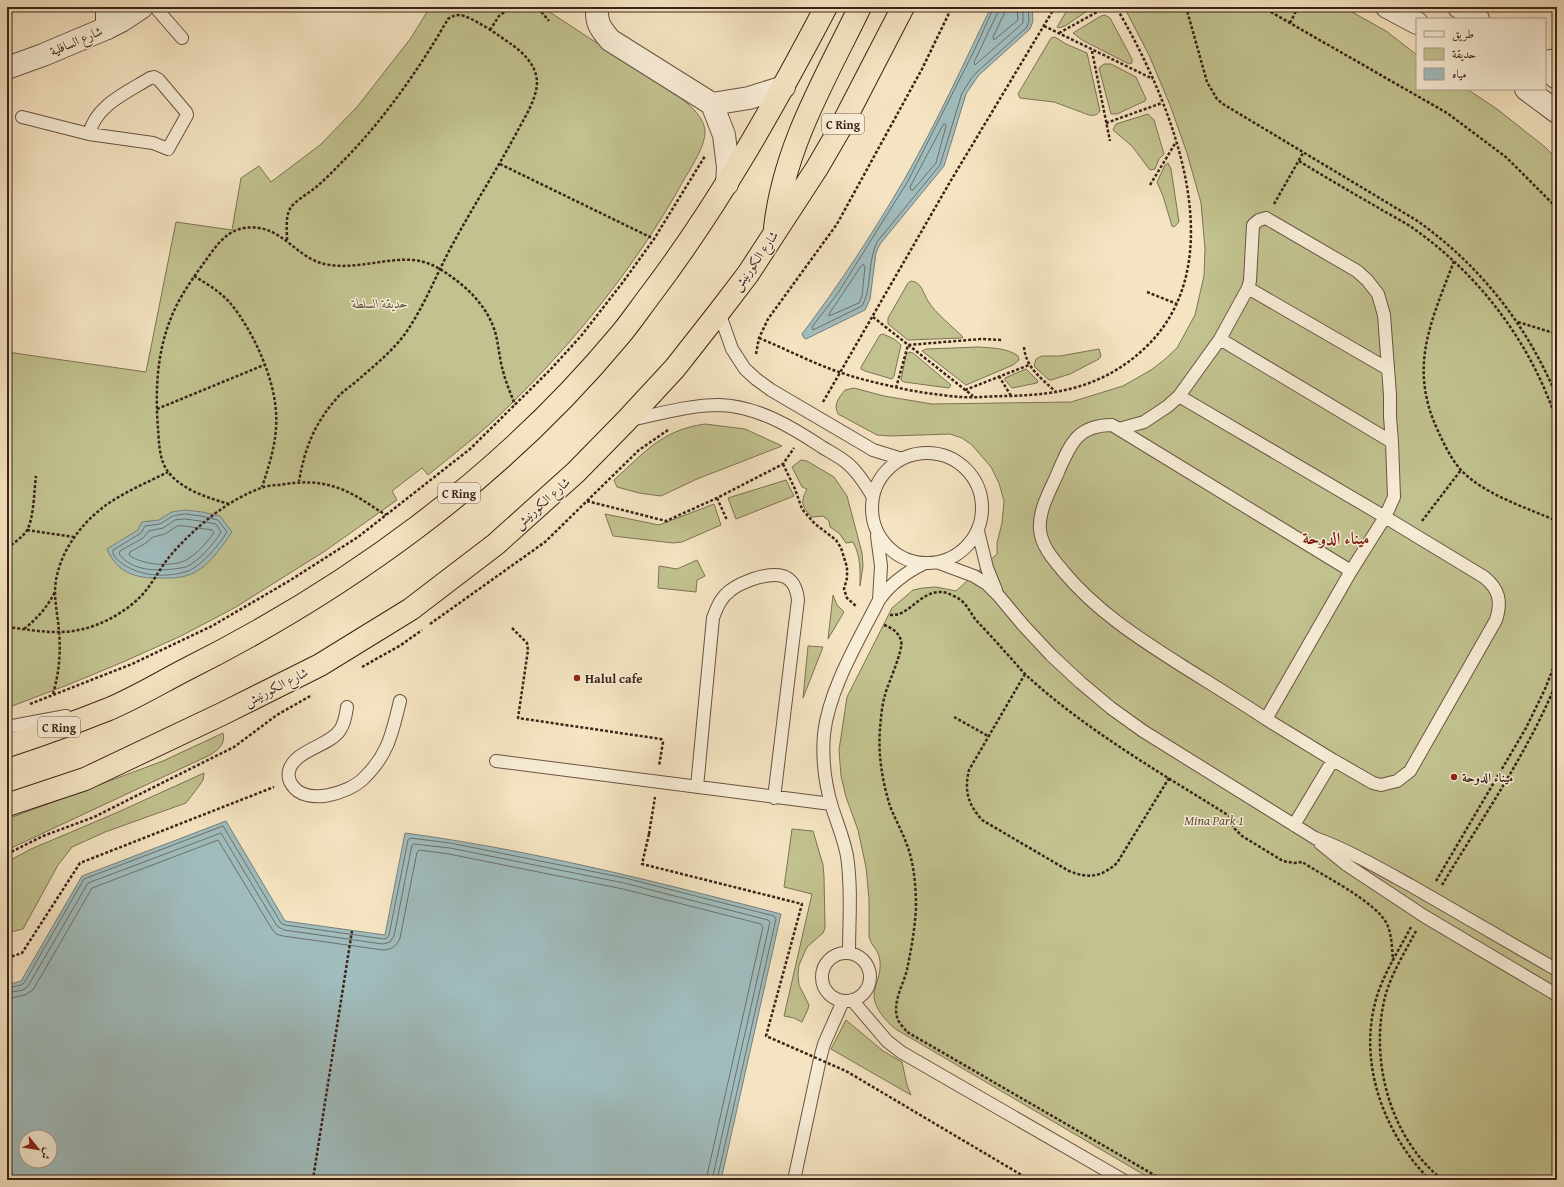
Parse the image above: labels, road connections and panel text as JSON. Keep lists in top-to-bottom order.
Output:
{
  "streets": {
    "highway": ["C Ring", "شارع الكورنيش"],
    "street": ["شارع السافلية"]
  },
  "districts": ["ميناء الدوحة"],
  "parks": ["حديقة السلطة", "Mina Park 1"],
  "places": ["Halul cafe", "ميناء الدوحة"],
  "legend": ["طريق", "حديقة", "مياه"],
  "north": "bottom right"
}
